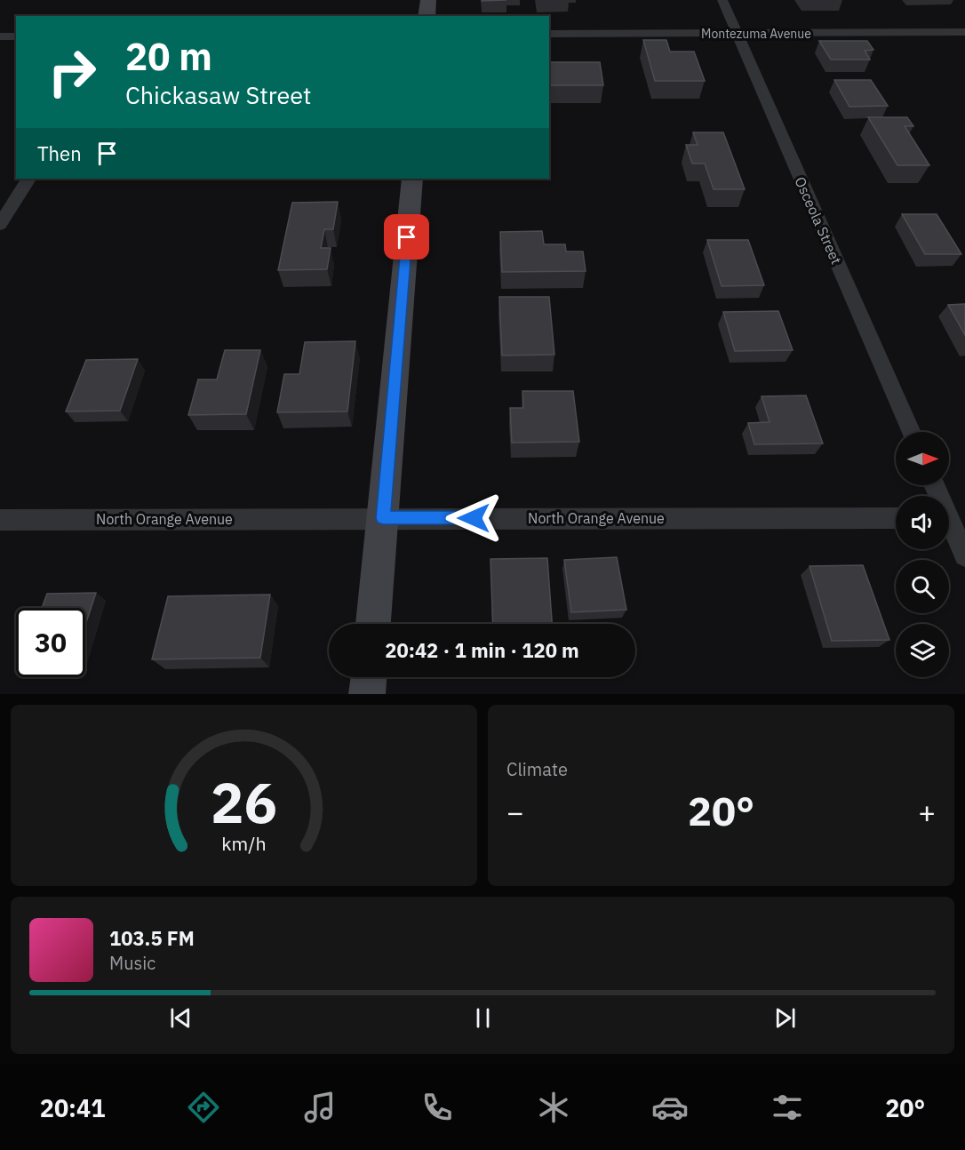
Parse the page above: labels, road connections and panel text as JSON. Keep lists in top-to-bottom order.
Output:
{
  "streets": {
    "street": ["Montezuma Avenue", "Osceola Street", "North Orange Avenue"]
  },
  "crossings": [
    ["Montezuma Avenue", "Osceola Street"]
  ],
  "north": "right",
  "page": {
    "turn": ["20 m", "Chickasaw Street"],
    "then": "Then",
    "limit": "30",
    "trip": "20:42 · 1 min · 120 m",
    "tile": "Climate",
    "heat": ["−", "20°", "+"],
    "song": ["103.5 FM", "Music"],
    "tabs": ["20:41", "20°"],
    "gauge": ["26", "km/h"]
  }
}
